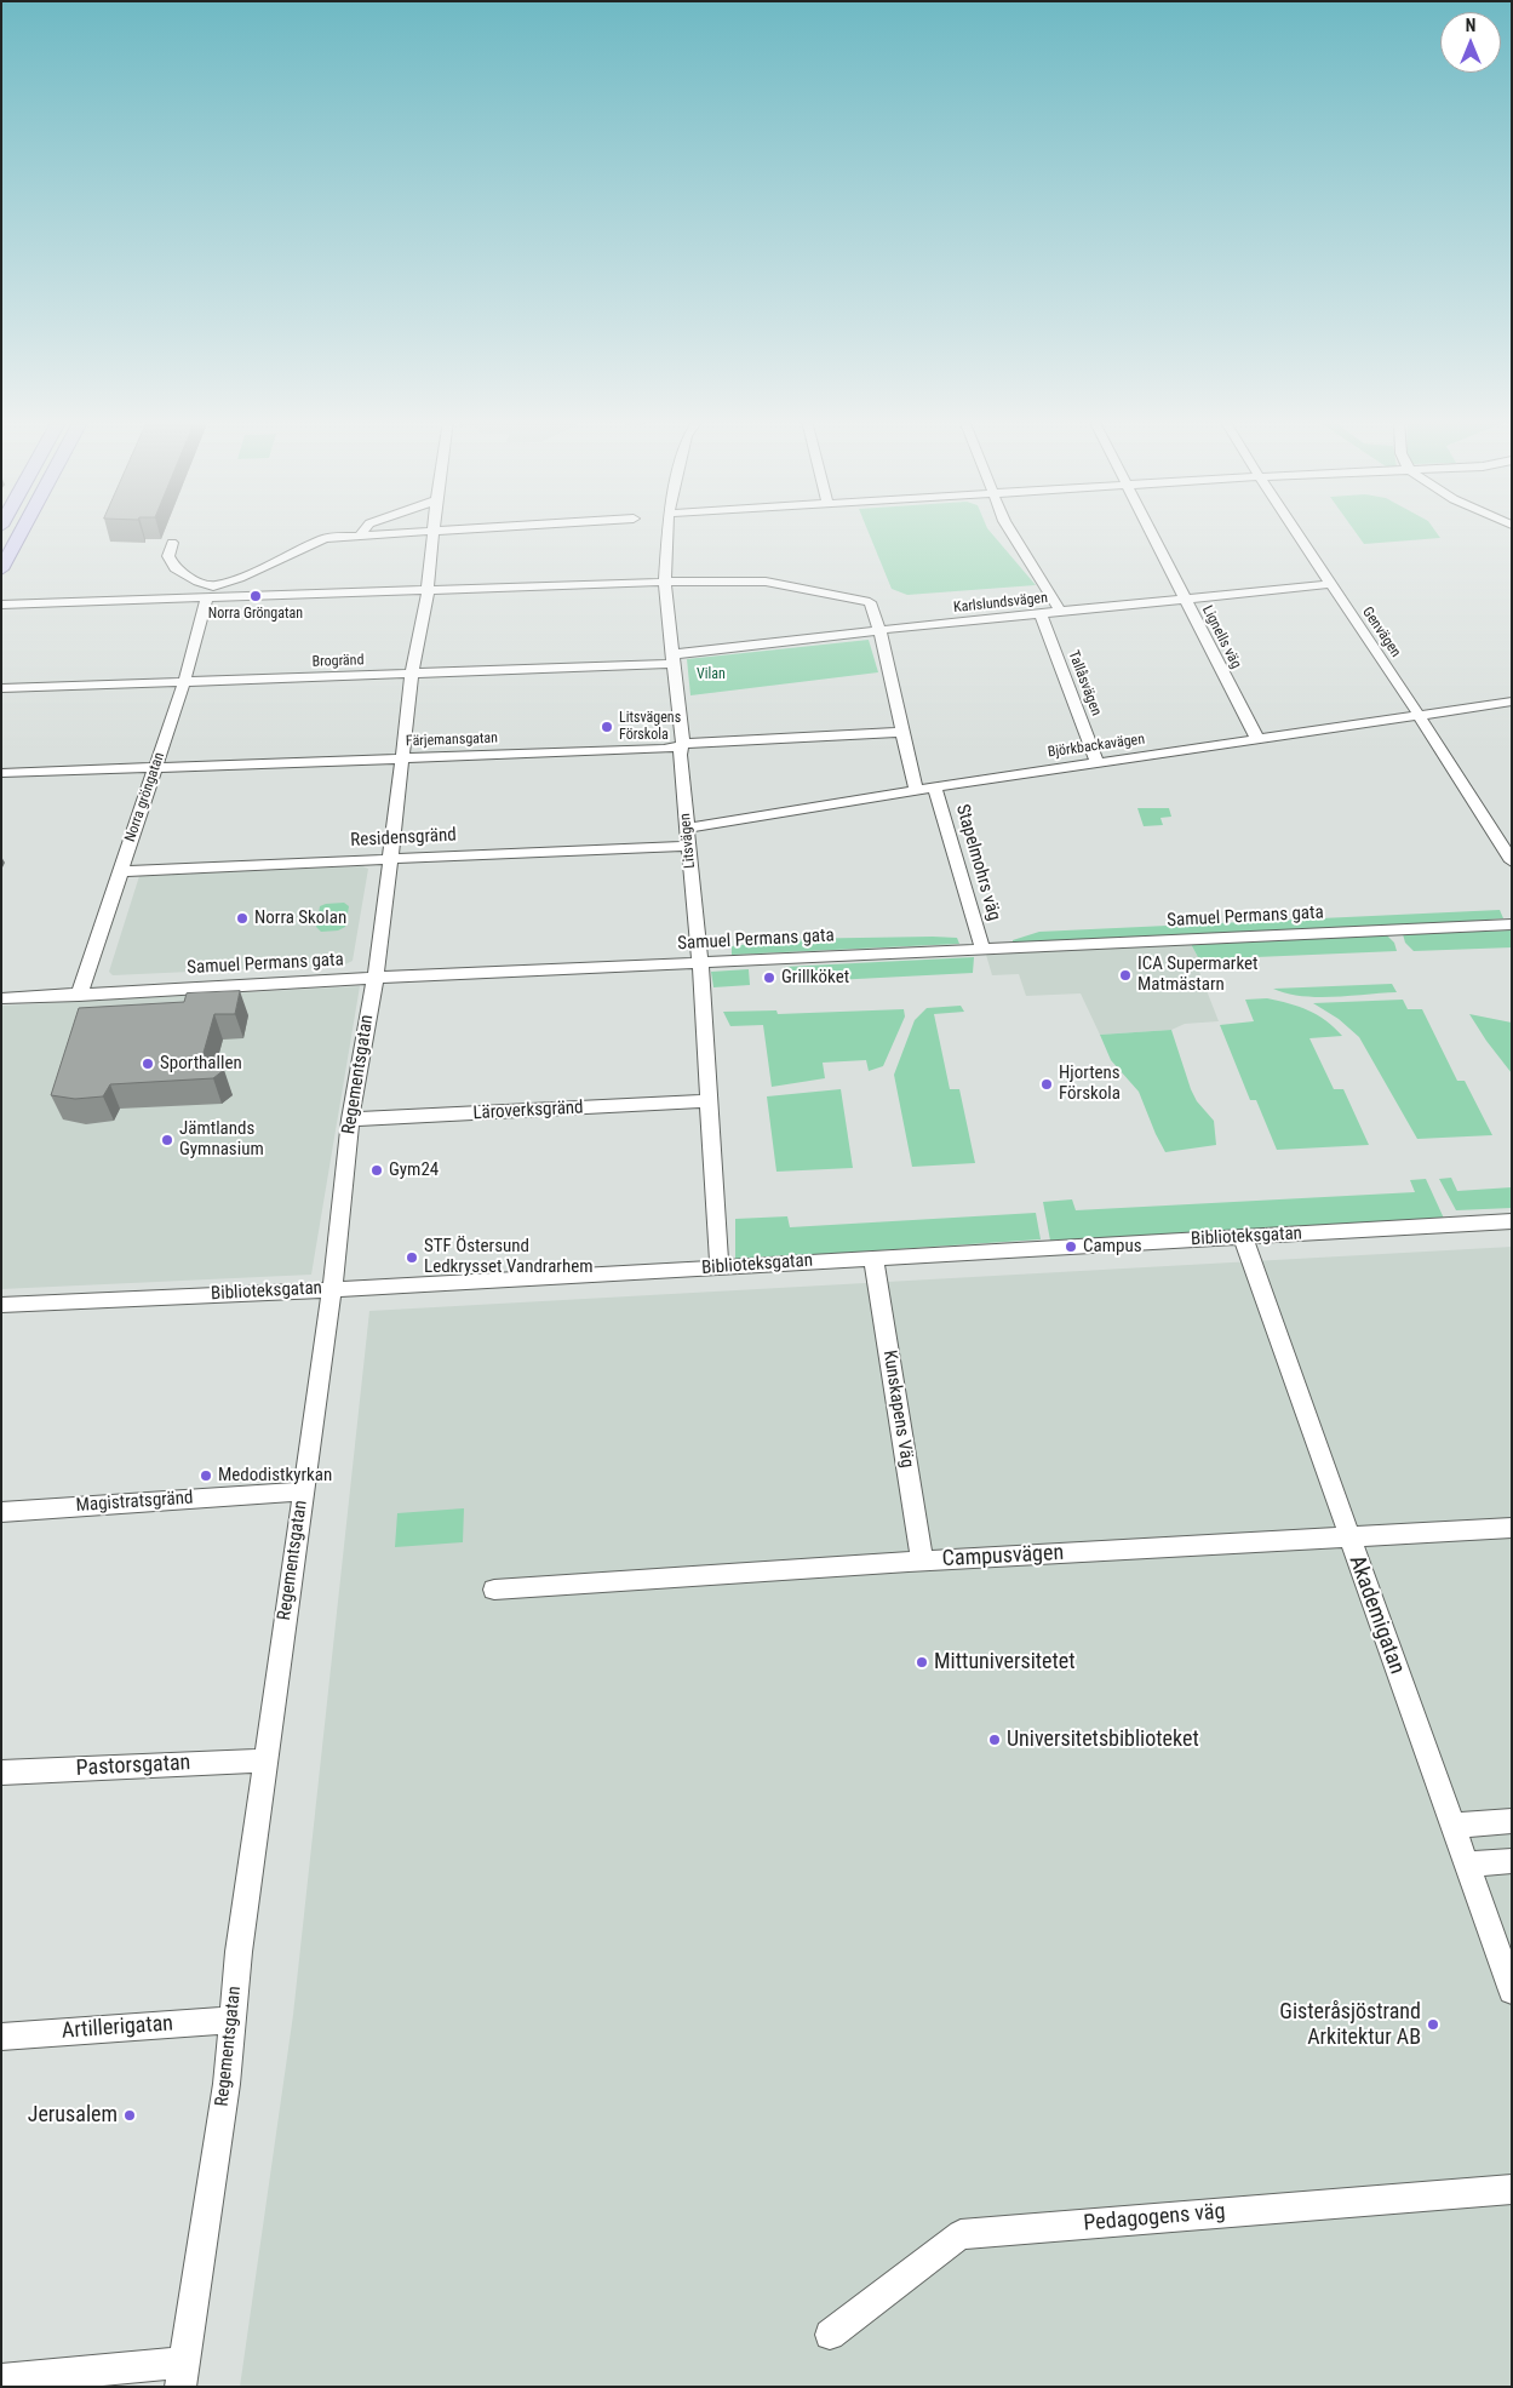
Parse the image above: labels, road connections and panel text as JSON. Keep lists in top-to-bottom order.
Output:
{
  "streets": {
    "street": [
      "Karlslundsvägen",
      "Genvägen",
      "Lignells väg",
      "Brogränd",
      "Tallåsvägen",
      "Färjemansgatan",
      "Björkbackavägen",
      "Norra gröngatan",
      "Residensgränd",
      "Litsvägen",
      "Stapelmohrs väg",
      "Samuel Permans gata",
      "Regementsgatan",
      "Läroverksgränd",
      "Biblioteksgatan",
      "Kunskapens Väg",
      "Magistratsgränd",
      "Campusvägen",
      "Akademigatan",
      "Pastorsgatan",
      "Artillerigatan",
      "Pedagogens väg"
    ]
  },
  "crossings": [
    ["Karlslundsvägen", "Genvägen"],
    ["Karlslundsvägen", "Lignells väg"],
    ["Karlslundsvägen", "Brogränd"],
    ["Karlslundsvägen", "Tallåsvägen"],
    ["Karlslundsvägen", "Litsvägen"],
    ["Genvägen", "Björkbackavägen"],
    ["Lignells väg", "Björkbackavägen"],
    ["Brogränd", "Norra gröngatan"],
    ["Brogränd", "Litsvägen"],
    ["Brogränd", "Regementsgatan"],
    ["Tallåsvägen", "Björkbackavägen"],
    ["Färjemansgatan", "Norra gröngatan"],
    ["Färjemansgatan", "Litsvägen"],
    ["Färjemansgatan", "Regementsgatan"],
    ["Björkbackavägen", "Litsvägen"],
    ["Björkbackavägen", "Stapelmohrs väg"],
    ["Norra gröngatan", "Residensgränd"],
    ["Norra gröngatan", "Samuel Permans gata"],
    ["Residensgränd", "Litsvägen"],
    ["Residensgränd", "Regementsgatan"],
    ["Litsvägen", "Samuel Permans gata"],
    ["Litsvägen", "Läroverksgränd"],
    ["Litsvägen", "Biblioteksgatan"],
    ["Stapelmohrs väg", "Samuel Permans gata"],
    ["Samuel Permans gata", "Regementsgatan"],
    ["Regementsgatan", "Läroverksgränd"],
    ["Regementsgatan", "Biblioteksgatan"],
    ["Regementsgatan", "Magistratsgränd"],
    ["Regementsgatan", "Pastorsgatan"],
    ["Regementsgatan", "Artillerigatan"],
    ["Biblioteksgatan", "Kunskapens Väg"],
    ["Biblioteksgatan", "Akademigatan"],
    ["Kunskapens Väg", "Campusvägen"],
    ["Campusvägen", "Akademigatan"]
  ],
  "parks": ["Vilan"],
  "places": [
    "Norra Gröngatan",
    "Litsvägens Förskola",
    "Norra Skolan",
    "ICA Supermarket Matmästarn",
    "Grillköket",
    "Sporthallen",
    "Hjortens Förskola",
    "Jämtlands Gymnasium",
    "Gym24",
    "Campus",
    "STF Östersund Ledkrysset Vandrarhem",
    "Medodistkyrkan",
    "Mittuniversitetet",
    "Universitetsbiblioteket",
    "Gisteråsjöstrand Arkitektur AB",
    "Jerusalem"
  ],
  "north": "top"
}
